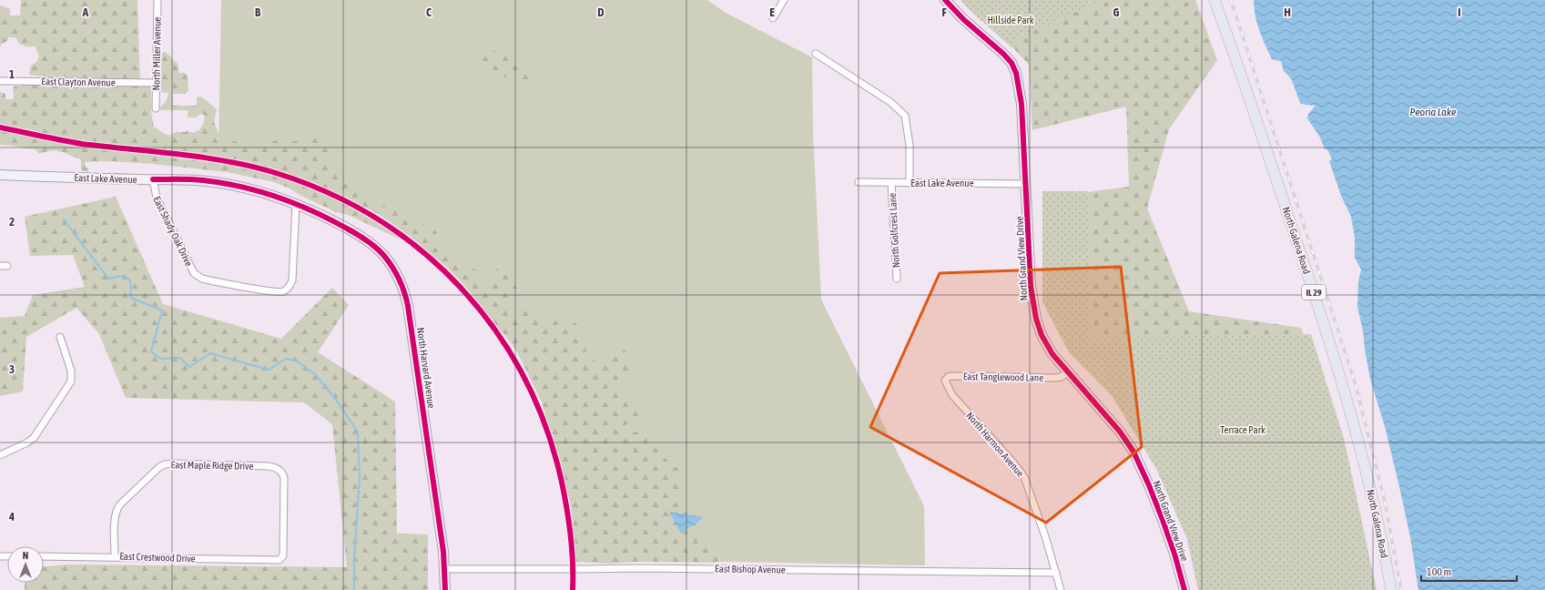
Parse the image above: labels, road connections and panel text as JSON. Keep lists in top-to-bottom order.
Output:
{
  "streets": {
    "main road": ["North Galena Road", "IL 29"],
    "street": [
      "North Miller Avenue",
      "East Clayton Avenue",
      "East Lake Avenue",
      "North Golfcrest Lane",
      "East Shady Oak Drive",
      "North Grand View Drive",
      "North Harvard Avenue",
      "East Tanglewood Lane",
      "North Harmon Avenue",
      "East Maple Ridge Drive",
      "East Crestwood Drive",
      "East Bishop Avenue"
    ]
  },
  "crossings": [
    ["North Miller Avenue", "East Clayton Avenue"],
    ["East Lake Avenue", "North Golfcrest Lane"],
    ["East Lake Avenue", "East Shady Oak Drive"],
    ["East Lake Avenue", "North Grand View Drive"],
    ["East Lake Avenue", "North Harvard Avenue"],
    ["East Shady Oak Drive", "North Harvard Avenue"],
    ["North Grand View Drive", "East Tanglewood Lane"],
    ["North Harvard Avenue", "East Bishop Avenue"],
    ["East Tanglewood Lane", "North Harmon Avenue"],
    ["North Harmon Avenue", "East Bishop Avenue"],
    ["East Maple Ridge Drive", "East Crestwood Drive"]
  ],
  "water": ["Peoria Lake"],
  "parks": ["Hillside Park", "Terrace Park"],
  "scale_bar": "100 m",
  "north": "top",
  "grid": {
    "columns": [
      "A",
      "B",
      "C",
      "D",
      "E",
      "F",
      "G",
      "H",
      "I"
    ],
    "rows": [
      "1",
      "2",
      "3",
      "4"
    ]
  }
}
